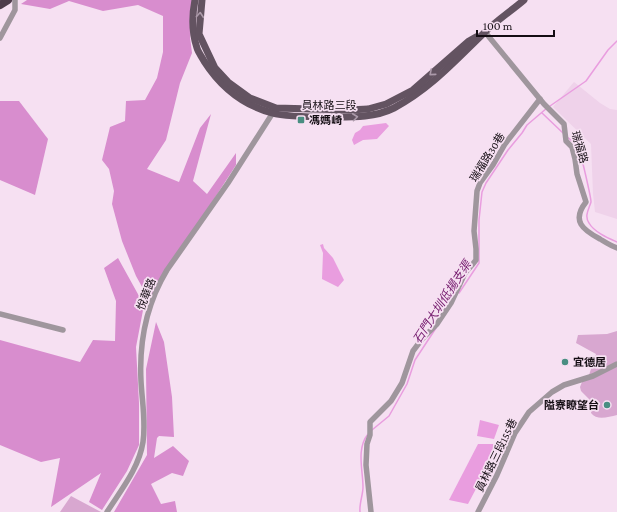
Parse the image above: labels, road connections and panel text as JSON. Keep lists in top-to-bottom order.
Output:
{
  "streets": {
    "main road": ["員林路三段"],
    "street": [
      "瑞福路",
      "瑞福路30巷",
      "悅華路",
      "員林路三段155巷"
    ]
  },
  "crossings": [
    ["員林路三段", "瑞福路"],
    ["員林路三段", "悅華路"],
    ["瑞福路", "瑞福路30巷"]
  ],
  "water": ["石門大圳低揚支渠"],
  "places": {
    "transit": ["馮媽崎"],
    "other": ["宜德居", "隘寮瞭望台"]
  },
  "scale_bar": "100 m"
}
